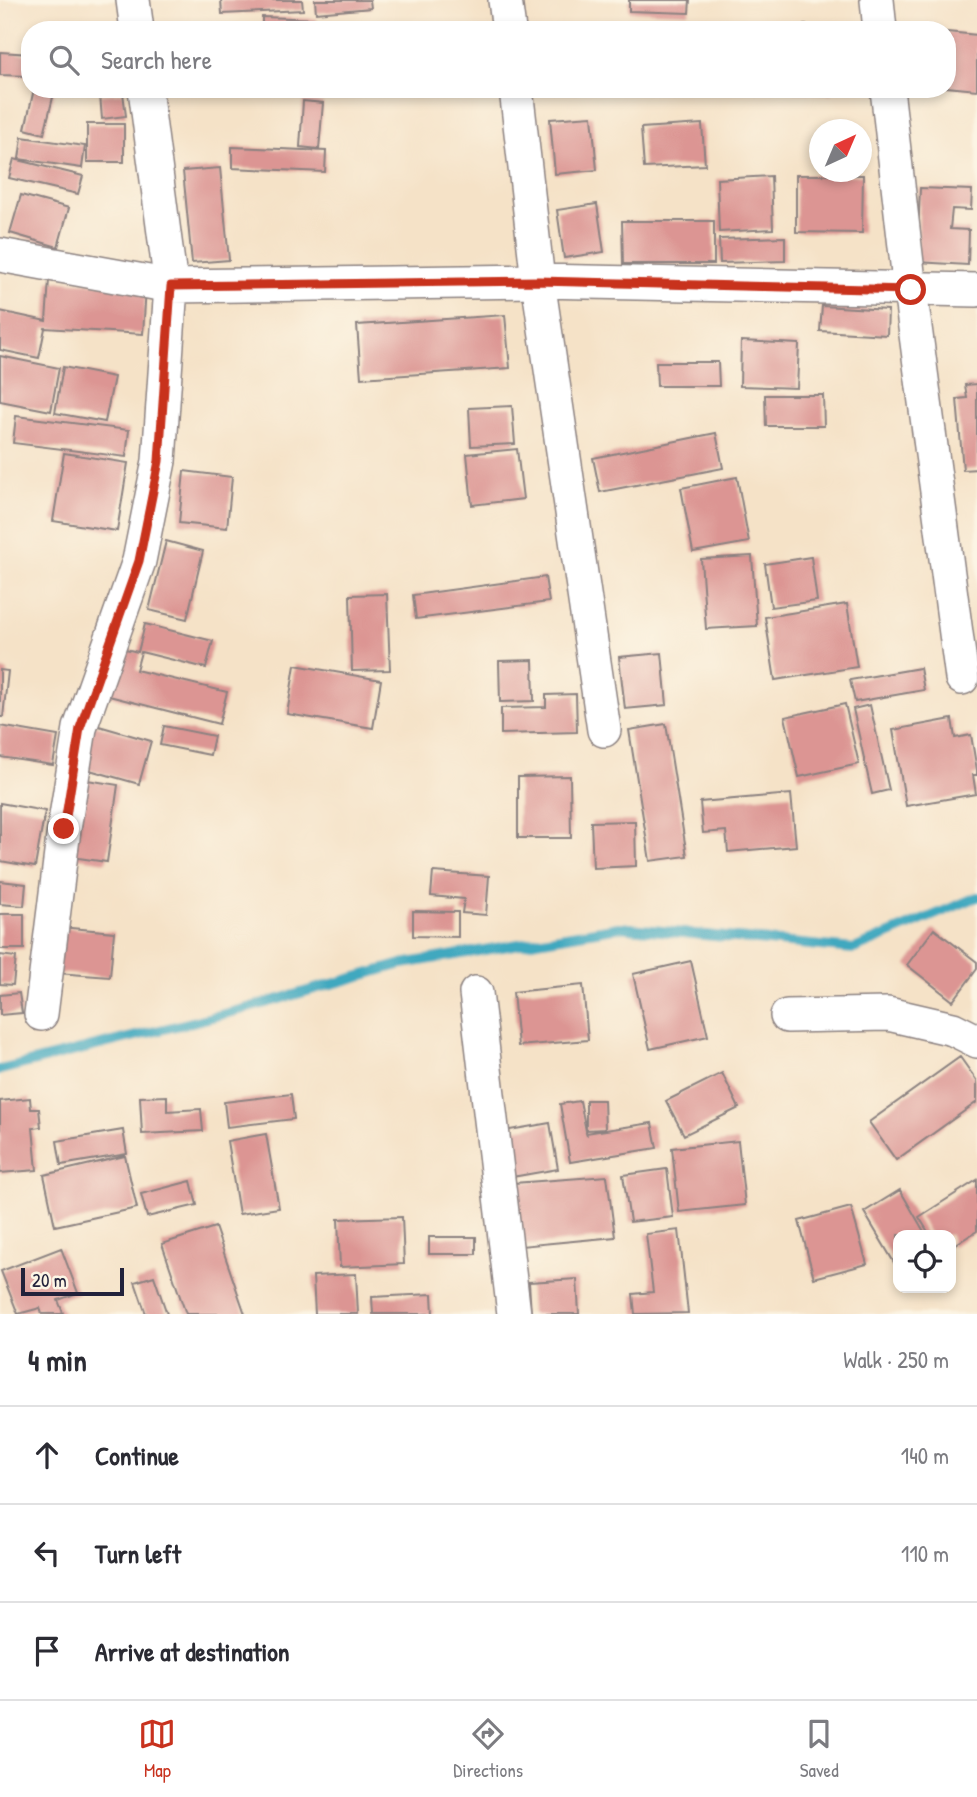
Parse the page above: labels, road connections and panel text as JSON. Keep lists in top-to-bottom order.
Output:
{
  "scale_bar": "20 m",
  "north": "top right",
  "page": {
    "search": "Search here",
    "scale": "20 m",
    "heading": ["4 min", "Walk · 250 m"],
    "list": [
      ["Continue", "140 m"],
      ["Turn left", "110 m"],
      "Arrive at destination"
    ],
    "nav": ["Map", "Directions", "Saved"]
  }
}
